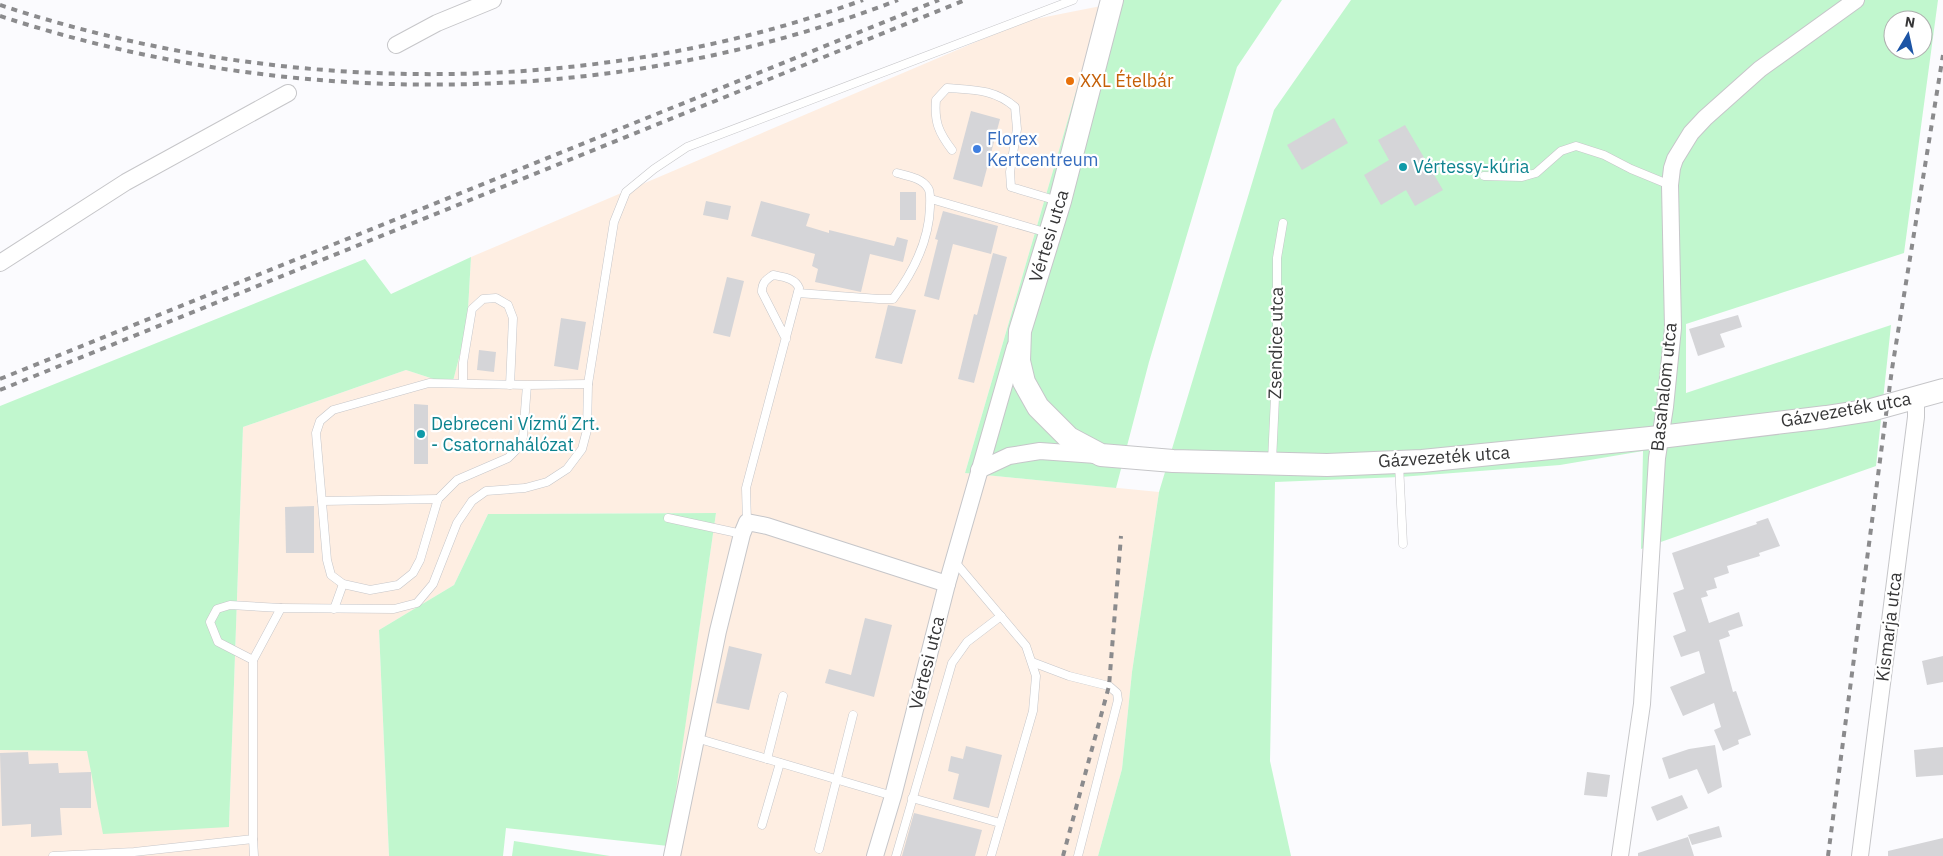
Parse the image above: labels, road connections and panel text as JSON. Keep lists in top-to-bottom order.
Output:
{
  "streets": {
    "street": [
      "Vértesi utca",
      "Basahalom utca",
      "Gázvezeték utca",
      "Kismarja utca"
    ],
    "lane": ["Zsendice utca"]
  },
  "crossings": [
    ["Vértesi utca", "Gázvezeték utca"],
    ["Zsendice utca", "Gázvezeték utca"],
    ["Basahalom utca", "Gázvezeték utca"],
    ["Gázvezeték utca", "Kismarja utca"]
  ],
  "places": [
    "XXL Ételbár",
    "Florex Kertcentreum",
    "Vértessy-kúria",
    "Debreceni Vízmű Zrt. - Csatornahálózat"
  ],
  "north": "top"
}
